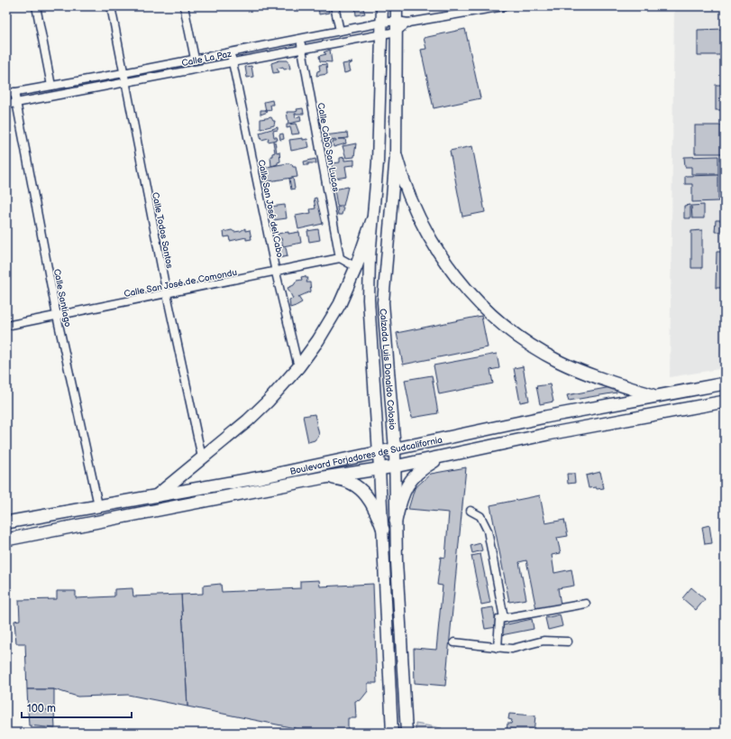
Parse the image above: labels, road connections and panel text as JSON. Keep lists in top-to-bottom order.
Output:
{
  "streets": {
    "main road": ["Calzada Luis Donaldo Colosio", "Boulevard Forjadores de Sudcalifornia"],
    "street": [
      "Calle La Paz",
      "Calle Cabo San Lucas",
      "Calle San José del Cabo",
      "Calle Todos Santos",
      "Calle San José de Comondu",
      "Calle Santiago"
    ]
  },
  "crossings": [
    ["Calle La Paz", "Calle Cabo San Lucas"],
    ["Calle La Paz", "Calle San José del Cabo"],
    ["Calle La Paz", "Calle Todos Santos"],
    ["Calle La Paz", "Calle Santiago"],
    ["Calle La Paz", "Calzada Luis Donaldo Colosio"],
    ["Calle Cabo San Lucas", "Calle San José de Comondu"],
    ["Calle San José del Cabo", "Calle San José de Comondu"],
    ["Calle Todos Santos", "Calle San José de Comondu"],
    ["Calle San José de Comondu", "Calle Santiago"],
    ["Calle Santiago", "Boulevard Forjadores de Sudcalifornia"],
    ["Calzada Luis Donaldo Colosio", "Boulevard Forjadores de Sudcalifornia"]
  ],
  "scale_bar": "100 m"
}
